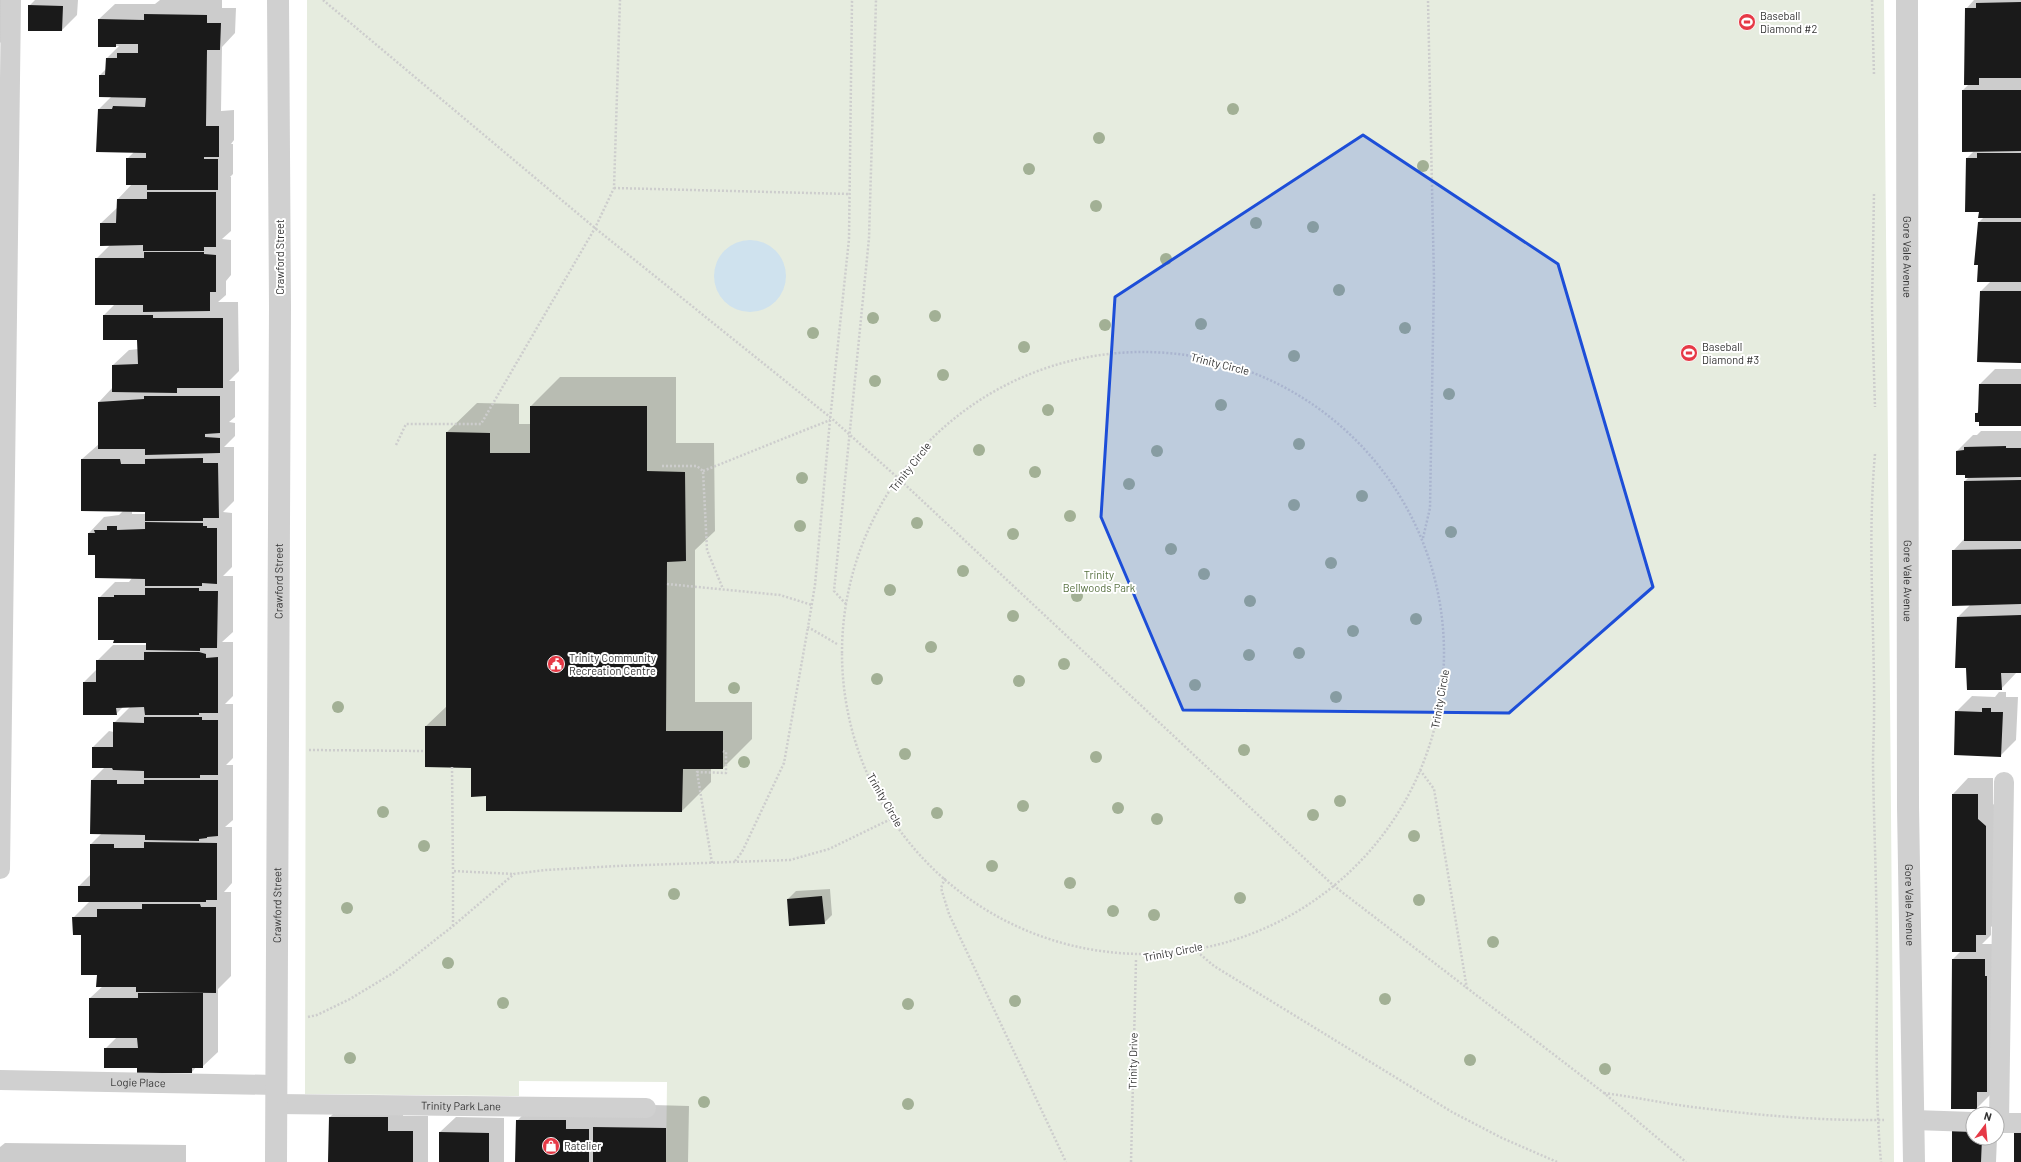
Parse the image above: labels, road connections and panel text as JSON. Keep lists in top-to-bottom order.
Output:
{
  "streets": {
    "street": ["Crawford Street", "Gore Vale Avenue"],
    "lane": ["Logie Place", "Trinity Park Lane"],
    "path": ["Trinity Circle", "Trinity Drive"]
  },
  "crossings": [
    ["Crawford Street", "Logie Place"],
    ["Crawford Street", "Trinity Park Lane"],
    ["Trinity Circle", "Trinity Drive"],
    ["Logie Place", "Trinity Park Lane"]
  ],
  "parks": ["Trinity Bellwoods Park"],
  "places": {
    "sports": ["Baseball Diamond #2", "Baseball Diamond #3"],
    "public building": ["Trinity Community Recreation Centre"],
    "shop": ["Ratelier"]
  },
  "north": "top"
}
